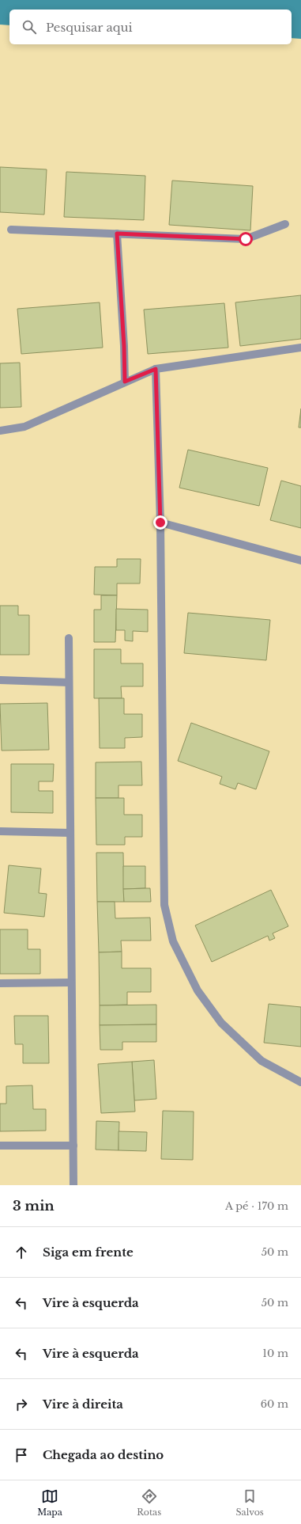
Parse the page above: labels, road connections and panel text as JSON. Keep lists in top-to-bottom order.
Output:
{
  "page": {
    "search": "Pesquisar aqui",
    "heading": ["3 min", "A pé · 170 m"],
    "list": [
      ["Siga em frente", "50 m"],
      ["Vire à esquerda", "50 m"],
      ["Vire à esquerda", "10 m"],
      ["Vire à direita", "60 m"],
      "Chegada ao destino"
    ],
    "nav": ["Mapa", "Rotas", "Salvos"]
  }
}
